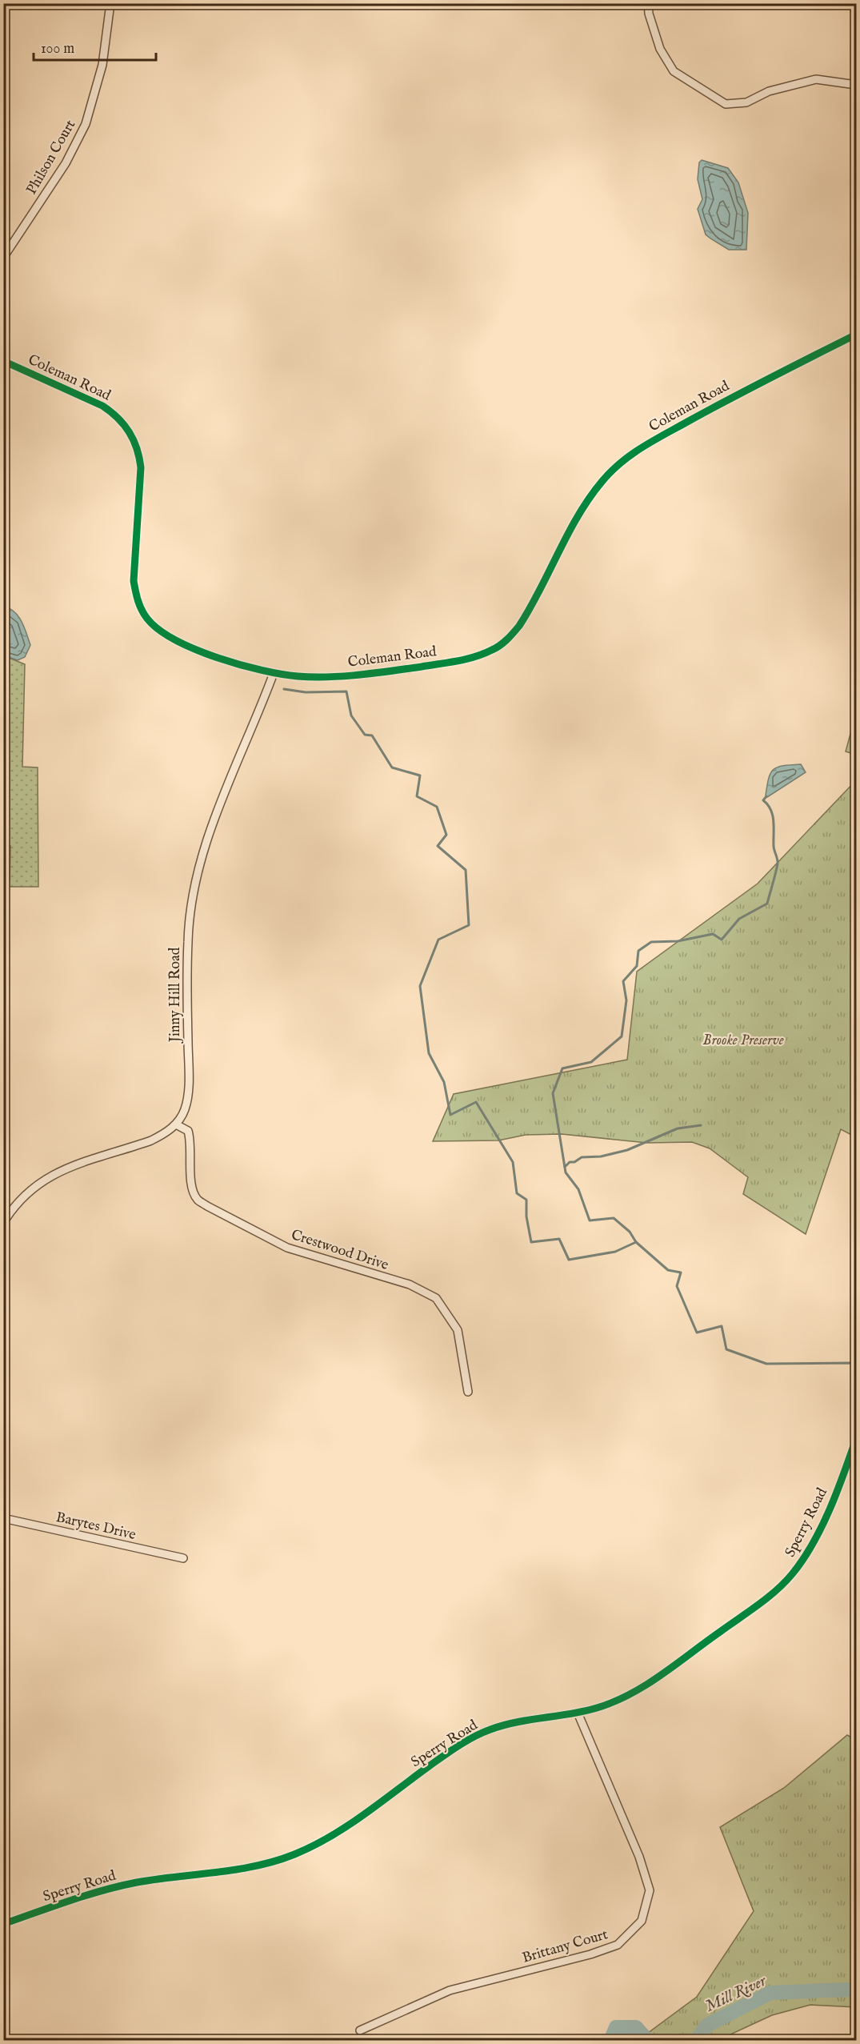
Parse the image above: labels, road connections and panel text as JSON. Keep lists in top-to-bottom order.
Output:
{
  "streets": {
    "street": [
      "Philson Court",
      "Coleman Road",
      "Jinny Hill Road",
      "Crestwood Drive",
      "Sperry Road",
      "Barytes Drive",
      "Brittany Court"
    ]
  },
  "crossings": [
    ["Coleman Road", "Jinny Hill Road"],
    ["Jinny Hill Road", "Crestwood Drive"],
    ["Sperry Road", "Brittany Court"]
  ],
  "water": ["Mill River"],
  "parks": ["Brooke Preserve"],
  "scale_bar": "100 m"
}
